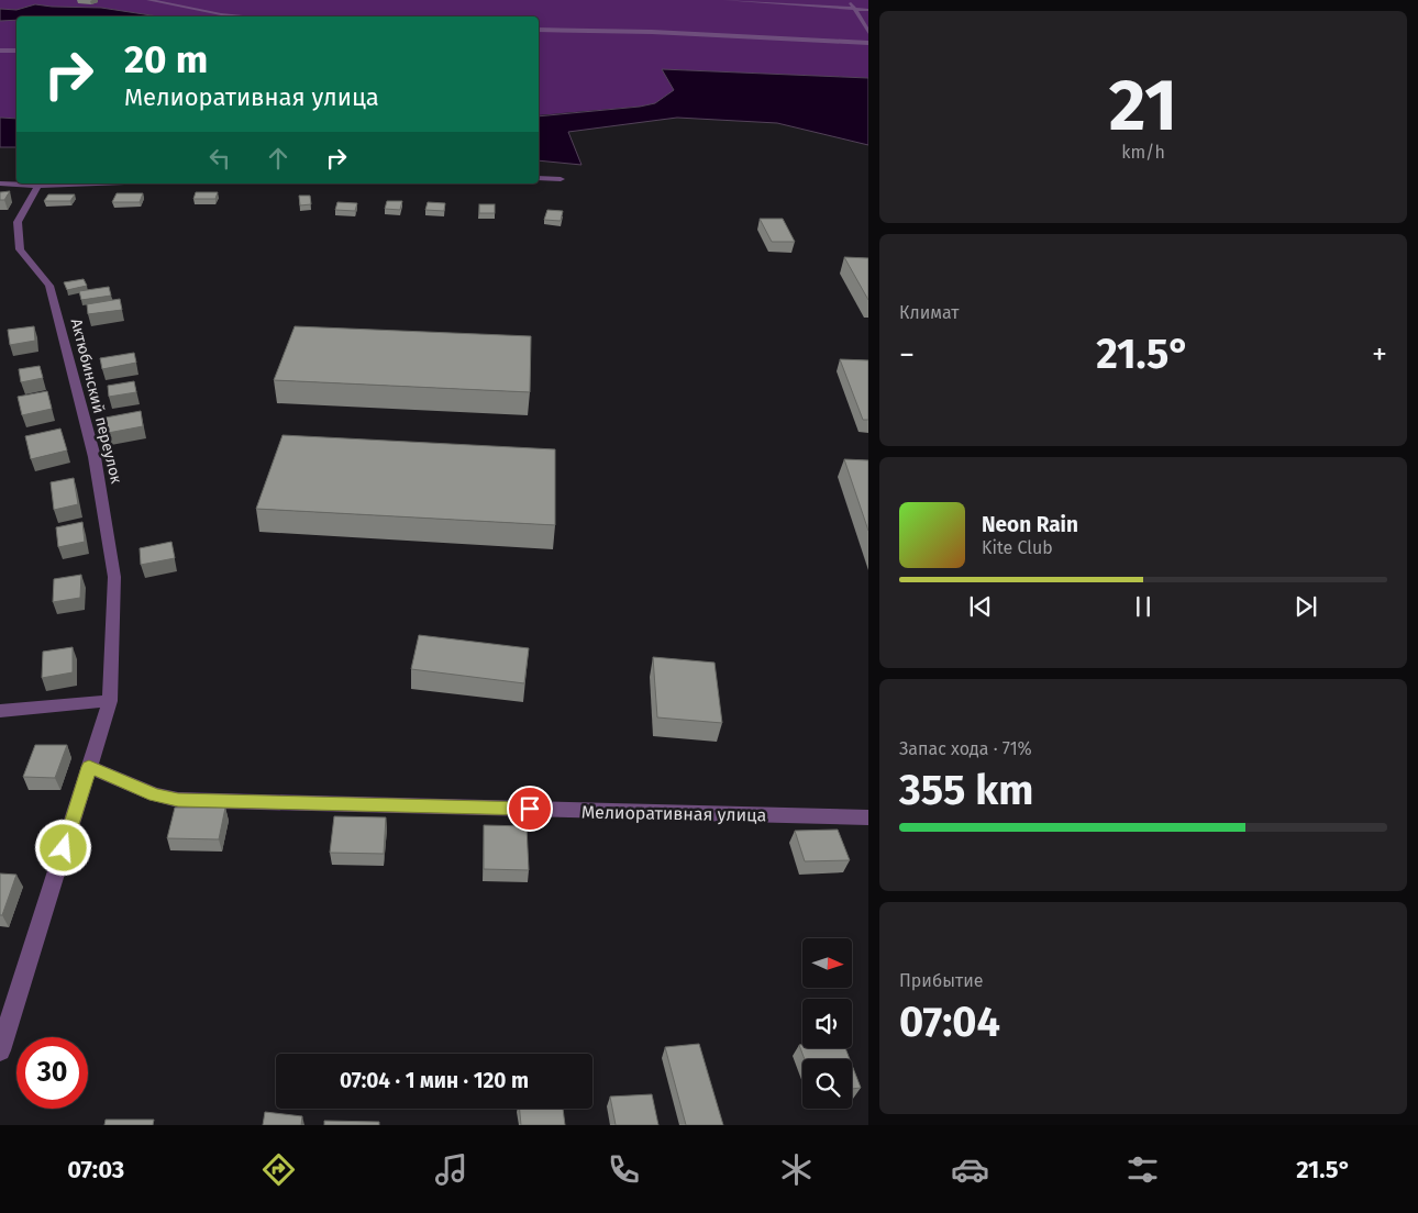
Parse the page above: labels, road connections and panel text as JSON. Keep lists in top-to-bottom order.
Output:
{
  "streets": {
    "street": ["Актюбинский переулок", "Мелиоративная улица"]
  },
  "crossings": [
    ["Актюбинский переулок", "Мелиоративная улица"]
  ],
  "north": "right",
  "page": {
    "tile": [
      ["21", "km/h"],
      "Климат",
      ["Запас хода · 71%", "355 km"],
      ["Прибытие", "07:04"]
    ],
    "turn": ["20 m", "Мелиоративная улица"],
    "heat": ["−", "21.5°", "+"],
    "song": ["Neon Rain", "Kite Club"],
    "limit": "30",
    "trip": "07:04 · 1 мин · 120 m",
    "tabs": ["07:03", "21.5°"]
  }
}
